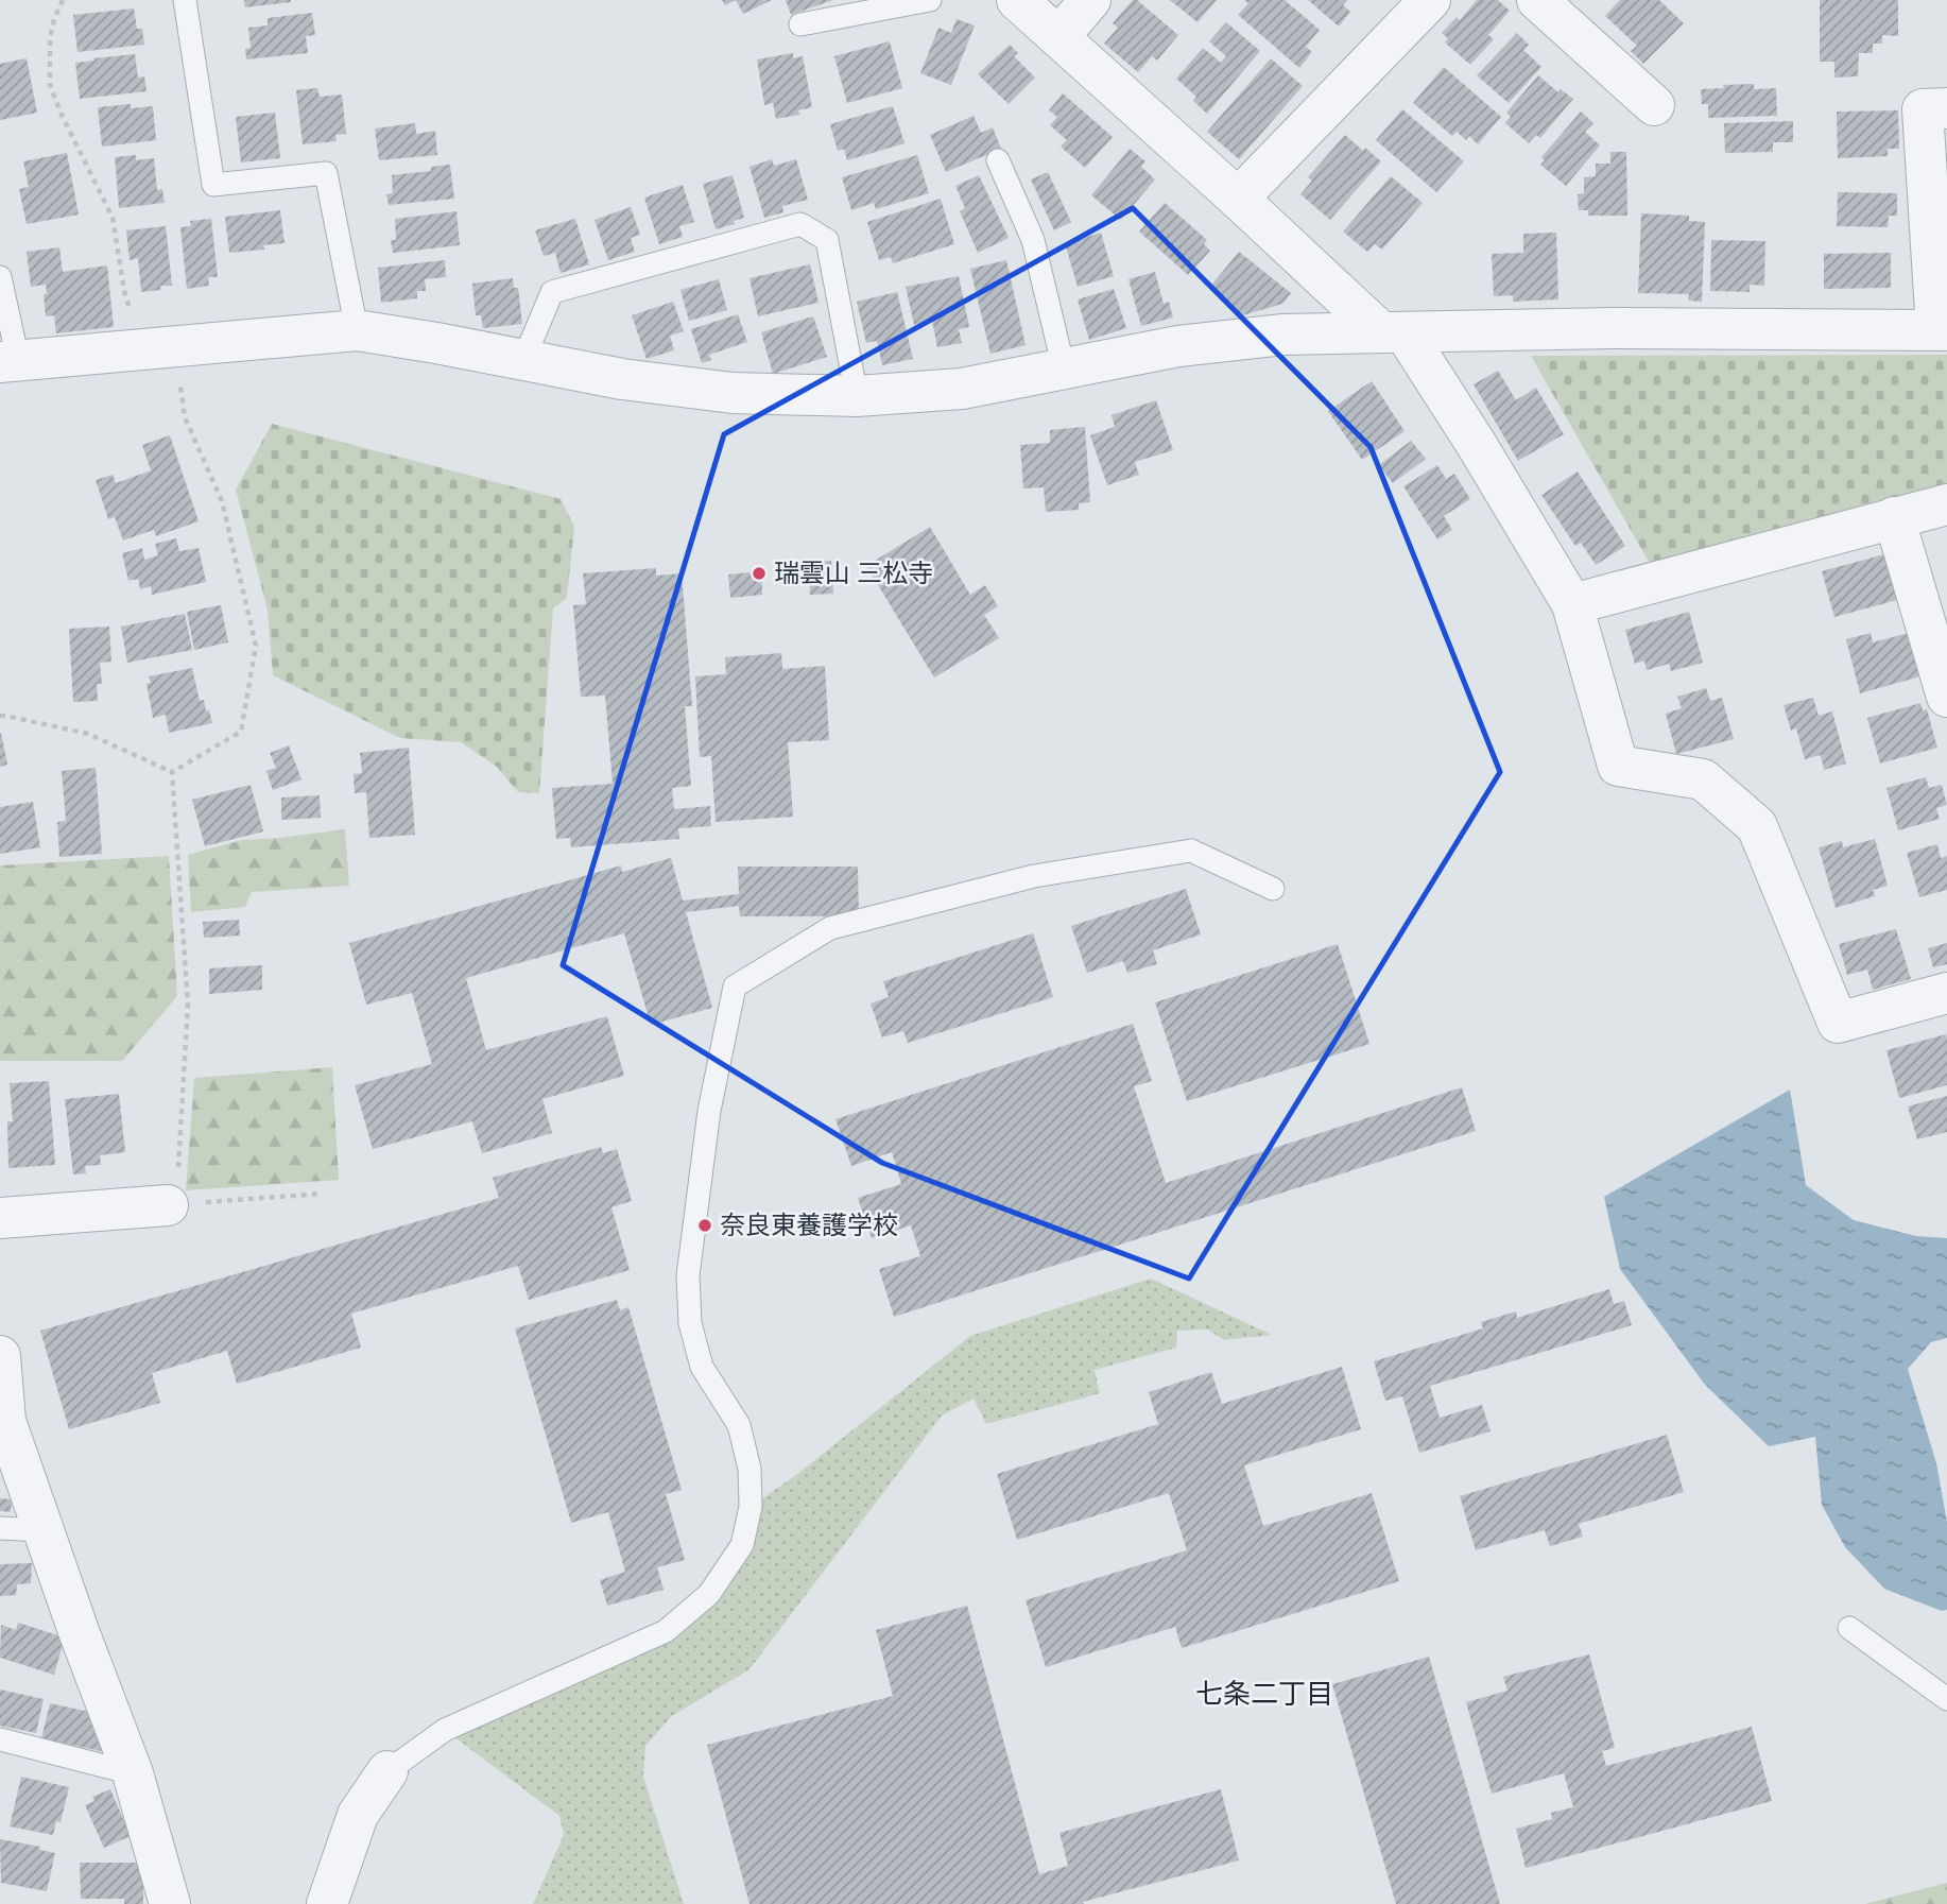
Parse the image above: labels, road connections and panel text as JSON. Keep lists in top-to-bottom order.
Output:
{
  "districts": ["七条二丁目"],
  "places": ["瑞雲山 三松寺", "奈良東養護学校"]
}
